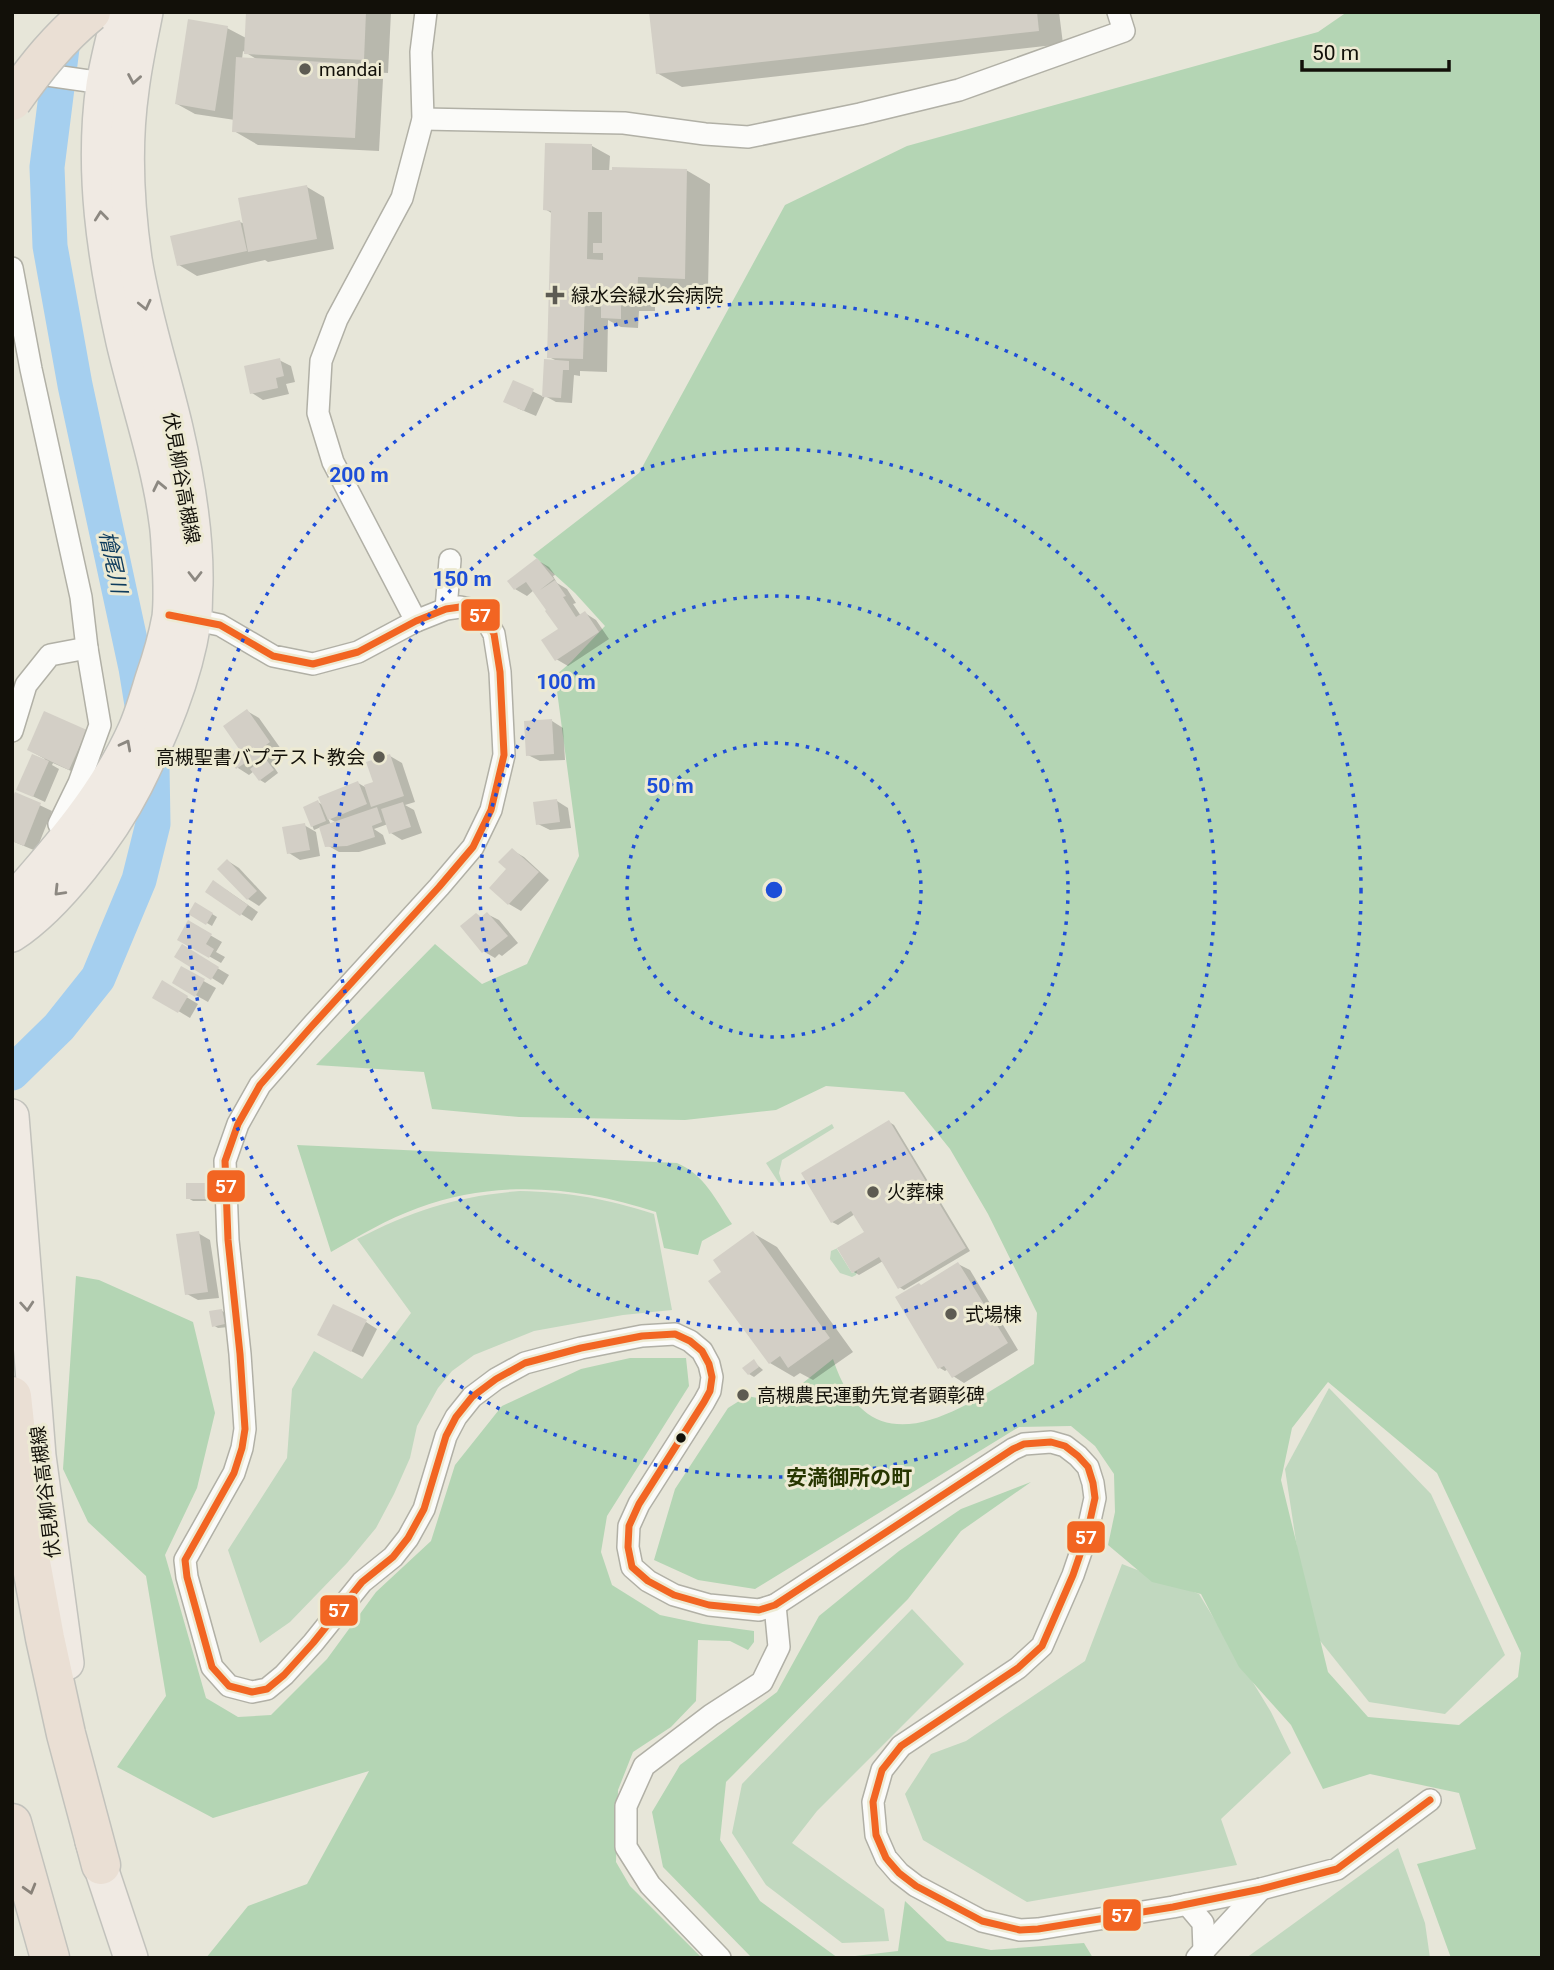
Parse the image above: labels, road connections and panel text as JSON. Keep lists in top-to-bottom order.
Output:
{
  "streets": {
    "main road": ["伏見柳谷高槻線"]
  },
  "districts": ["安満御所の町"],
  "water": ["檜尾川"],
  "places": {
    "other": [
      "mandai",
      "高槻聖書バプテスト教会",
      "火葬棟",
      "式場棟",
      "高槻農民運動先覚者顕彰碑"
    ],
    "health": ["緑水会緑水会病院"]
  },
  "lines": ["transit line 57"],
  "scale_bar": "50 m",
  "rings": [
    "200 m",
    "150 m",
    "100 m",
    "50 m"
  ]
}
